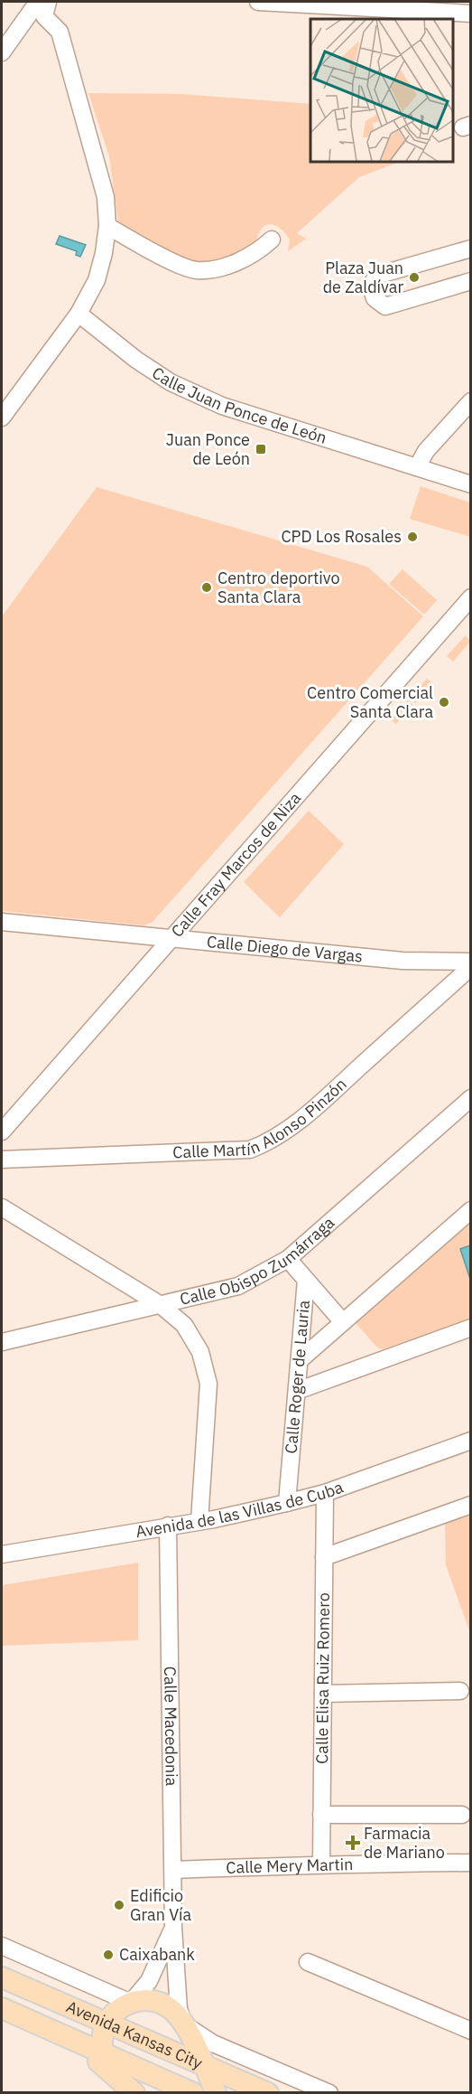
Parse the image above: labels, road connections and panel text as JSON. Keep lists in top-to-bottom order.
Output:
{
  "streets": {
    "main road": ["Avenida Kansas City"],
    "street": [
      "Calle Juan Ponce de León",
      "Calle Fray Marcos de Niza",
      "Calle Diego de Vargas",
      "Calle Martín Alonso Pinzón",
      "Calle Obispo Zumárraga",
      "Calle Roger de Lauria",
      "Avenida de las Villas de Cuba",
      "Calle Elisa Ruiz Romero",
      "Calle Macedonia",
      "Calle Mery Martin"
    ]
  },
  "crossings": [
    ["Calle Fray Marcos de Niza", "Calle Diego de Vargas"],
    ["Calle Obispo Zumárraga", "Calle Roger de Lauria"],
    ["Calle Roger de Lauria", "Avenida de las Villas de Cuba"],
    ["Avenida de las Villas de Cuba", "Calle Elisa Ruiz Romero"],
    ["Avenida de las Villas de Cuba", "Calle Macedonia"],
    ["Calle Elisa Ruiz Romero", "Calle Mery Martin"],
    ["Calle Macedonia", "Calle Mery Martin"],
    ["Calle Macedonia", "Avenida Kansas City"]
  ],
  "places": {
    "other": [
      "Plaza Juan de Zaldívar",
      "CPD Los Rosales",
      "Centro deportivo Santa Clara",
      "Centro Comercial Santa Clara",
      "Edificio Gran Vía",
      "Caixabank"
    ],
    "transit": ["Juan Ponce de León"],
    "health": ["Farmacia de Mariano"]
  }
}
